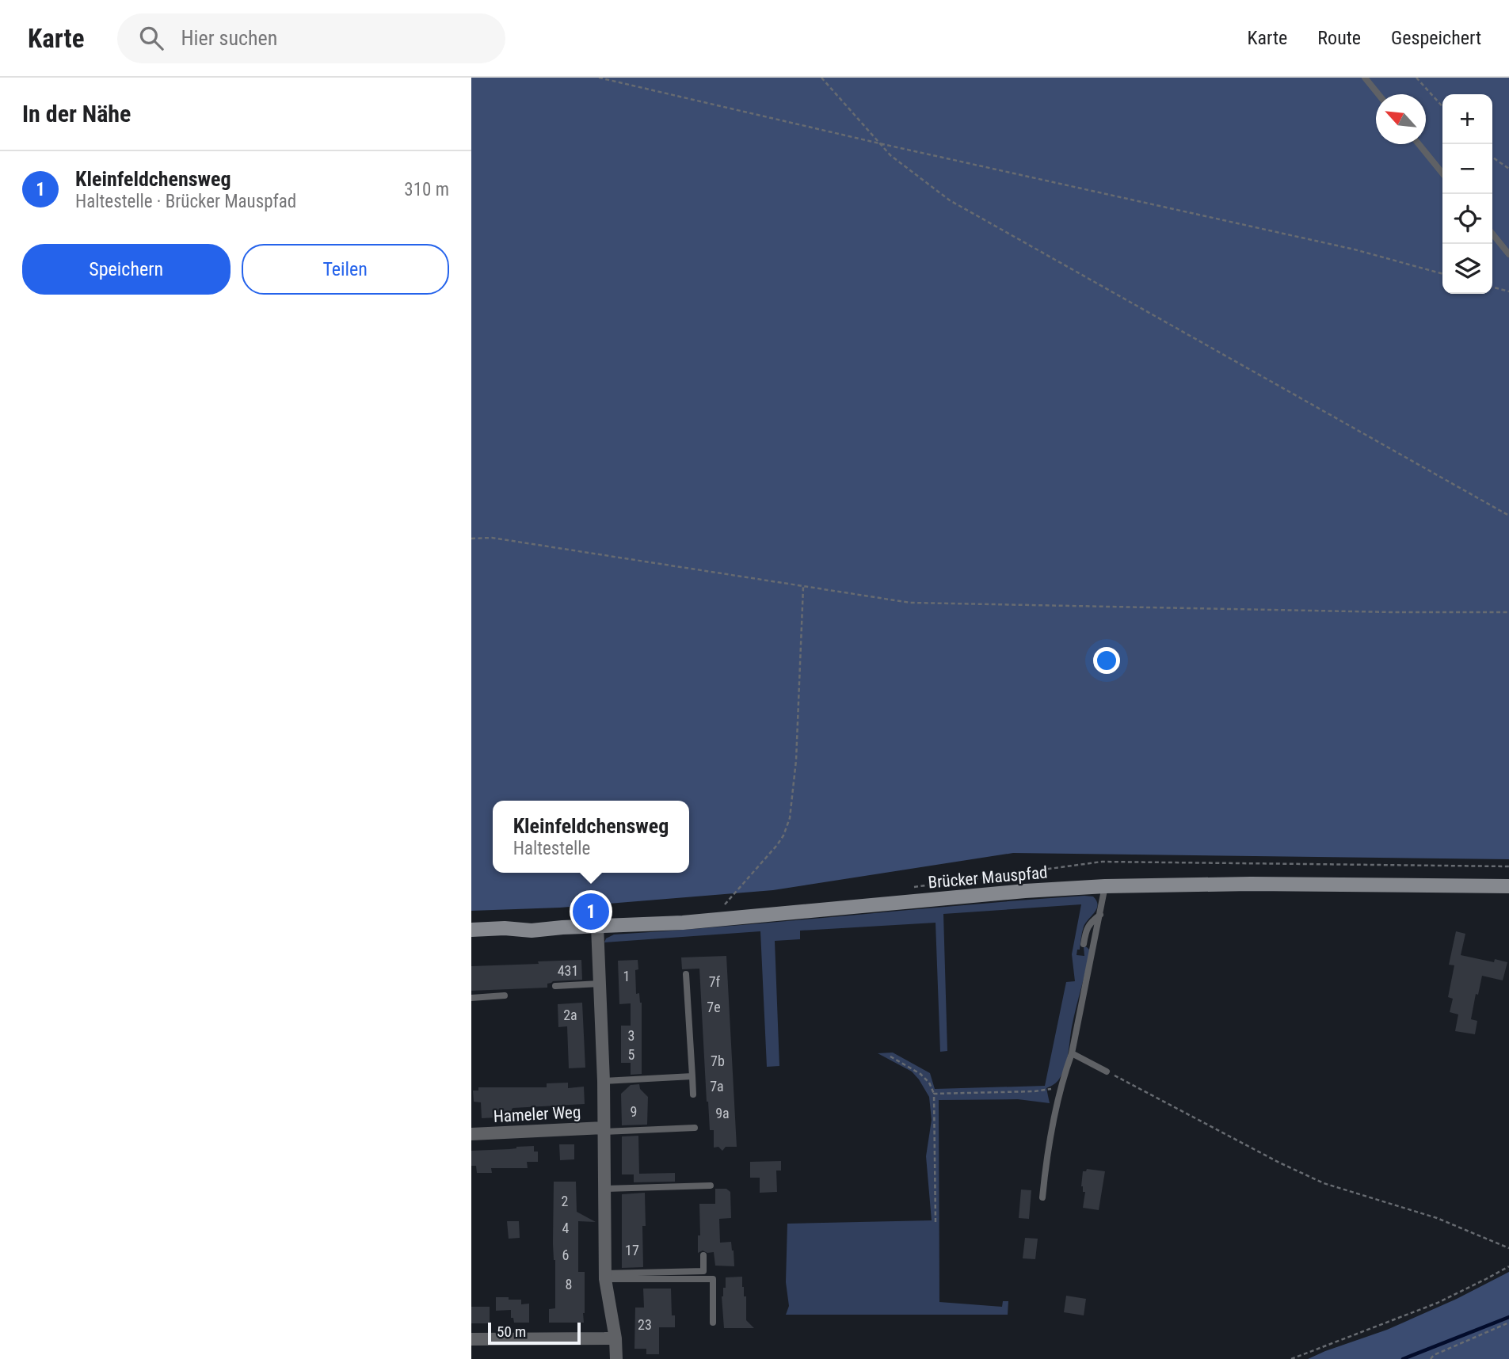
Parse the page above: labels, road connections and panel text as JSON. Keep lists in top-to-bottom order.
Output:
{
  "streets": {
    "main road": ["Brücker Mauspfad"],
    "street": ["Hameler Weg"]
  },
  "house_numbers": [
    "431",
    "1",
    "7f",
    "7e",
    "2a",
    "3",
    "5",
    "7b",
    "7a",
    "9",
    "9a",
    "2",
    "4",
    "17",
    "6",
    "8",
    "23"
  ],
  "scale_bar": "50 m",
  "north": "top left",
  "page": {
    "header": "Karte",
    "search": "Hier suchen",
    "nav": ["Karte", "Route", "Gespeichert"],
    "heading": "In der Nähe",
    "map_buttons": ["+", "−"],
    "list": [
      {
        "mark": "1",
        "name": "Kleinfeldchensweg",
        "note": "Haltestelle · Brücker Mauspfad",
        "value": "310 m"
      }
    ],
    "buttons": ["Speichern", "Teilen"],
    "popup": ["Kleinfeldchensweg", "Haltestelle"],
    "pins": "1",
    "scale": "50 m"
  }
}
